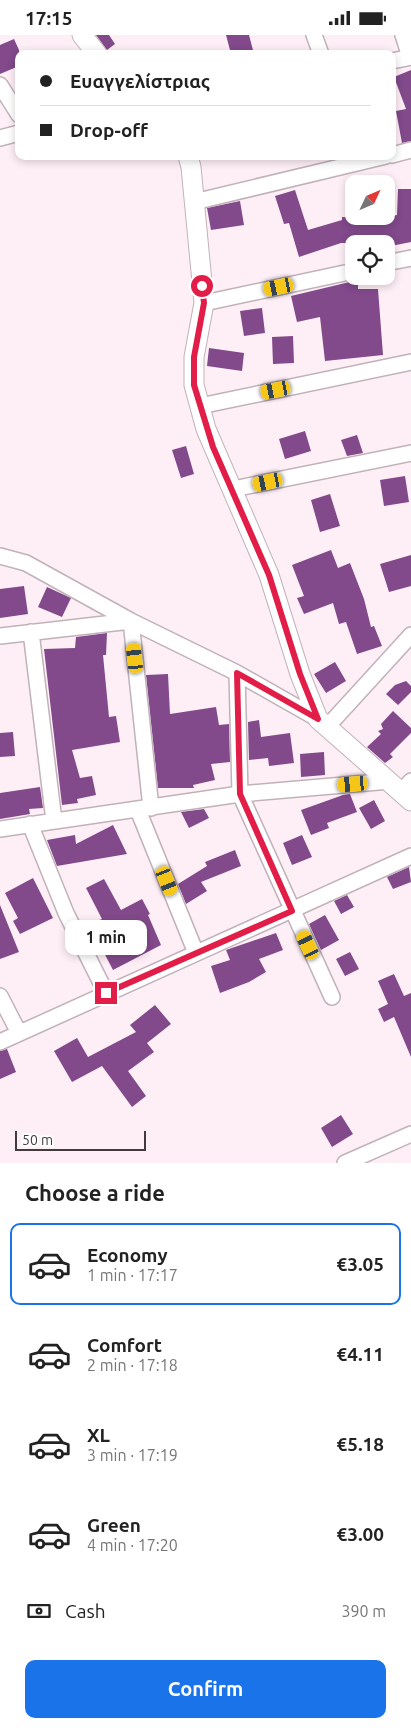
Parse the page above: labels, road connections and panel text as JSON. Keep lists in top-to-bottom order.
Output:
{
  "scale_bar": "50 m",
  "north": "top right",
  "page": {
    "status": "17:15",
    "banner": ["Ευαγγελίστριας", "Drop-off"],
    "bubble": "1 min",
    "scale": "50 m",
    "heading": "Choose a ride",
    "list": [
      {
        "name": "Economy",
        "note": "1 min · 17:17",
        "value": "€3.05"
      },
      {
        "name": "Comfort",
        "note": "2 min · 17:18",
        "value": "€4.11"
      },
      {
        "name": "XL",
        "note": "3 min · 17:19",
        "value": "€5.18"
      },
      {
        "name": "Green",
        "note": "4 min · 17:20",
        "value": "€3.00"
      }
    ],
    "pay": ["Cash", "390 m"],
    "buttons": "Confirm"
  }
}
